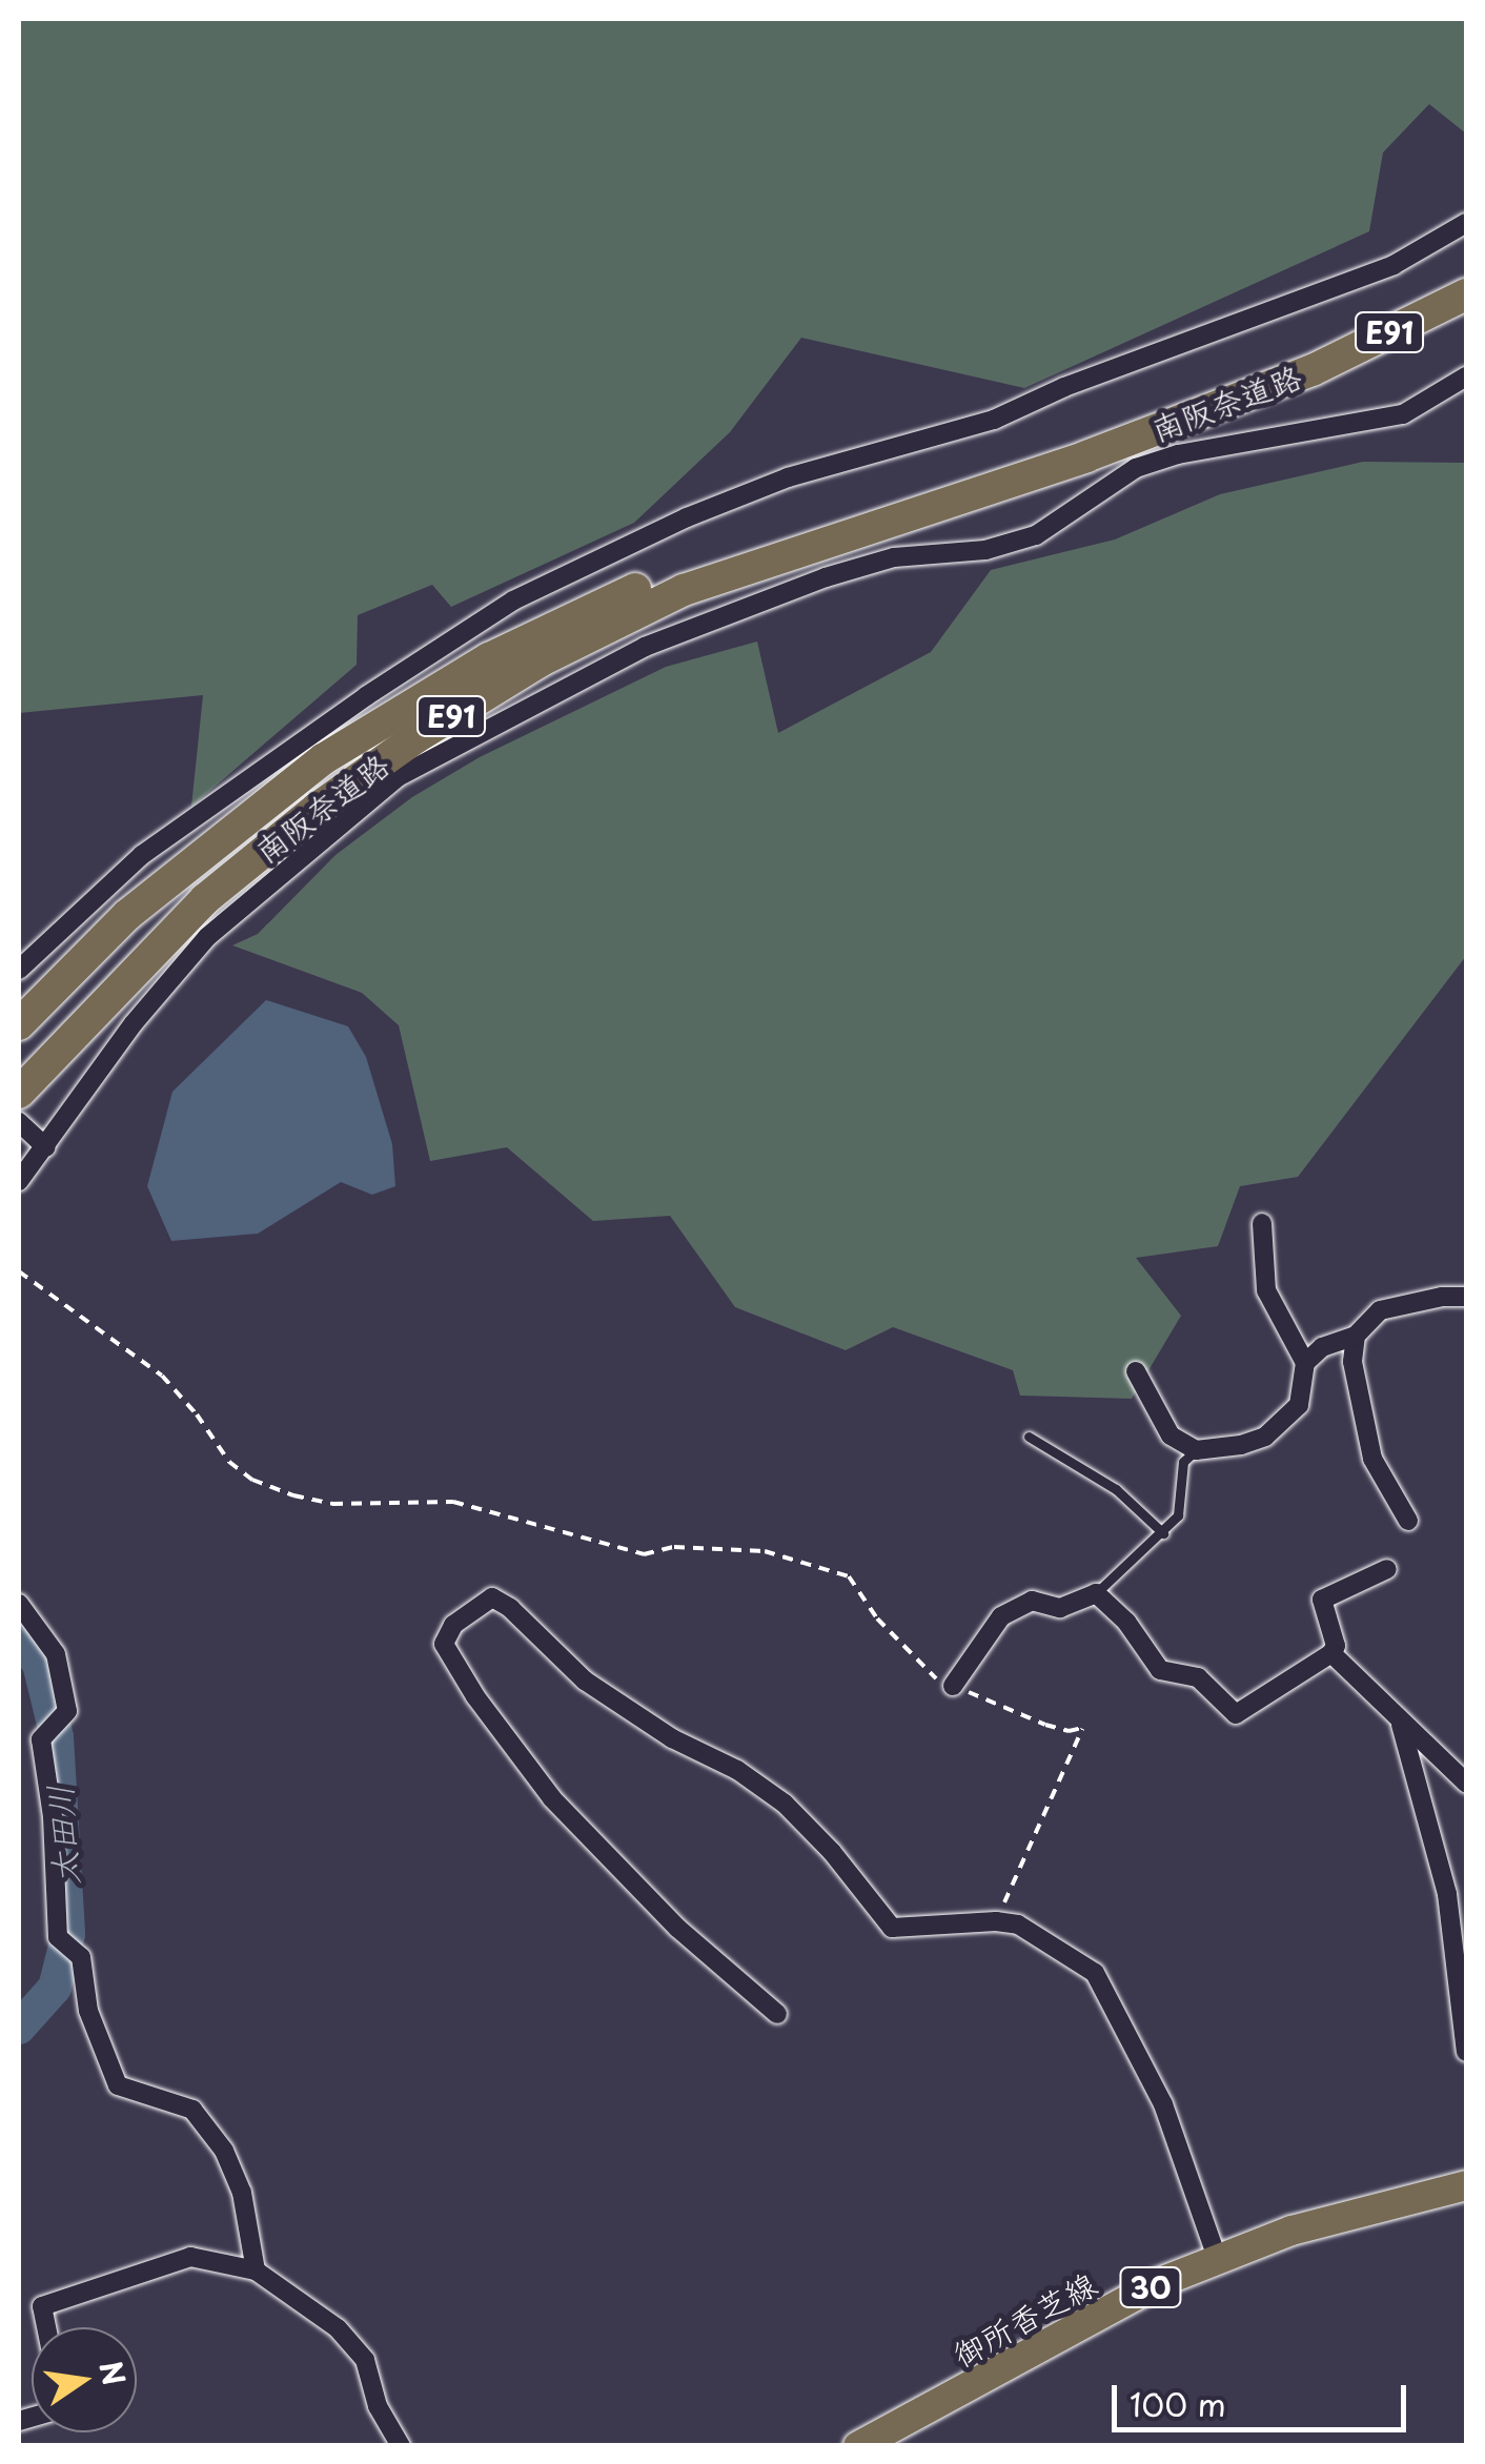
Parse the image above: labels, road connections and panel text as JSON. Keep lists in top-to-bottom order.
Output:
{
  "streets": {
    "highway": ["E91", "南阪奈道路"],
    "main road": ["30", "御所香芝線"]
  },
  "water": ["太田川"],
  "scale_bar": "100 m",
  "north": "right"
}
